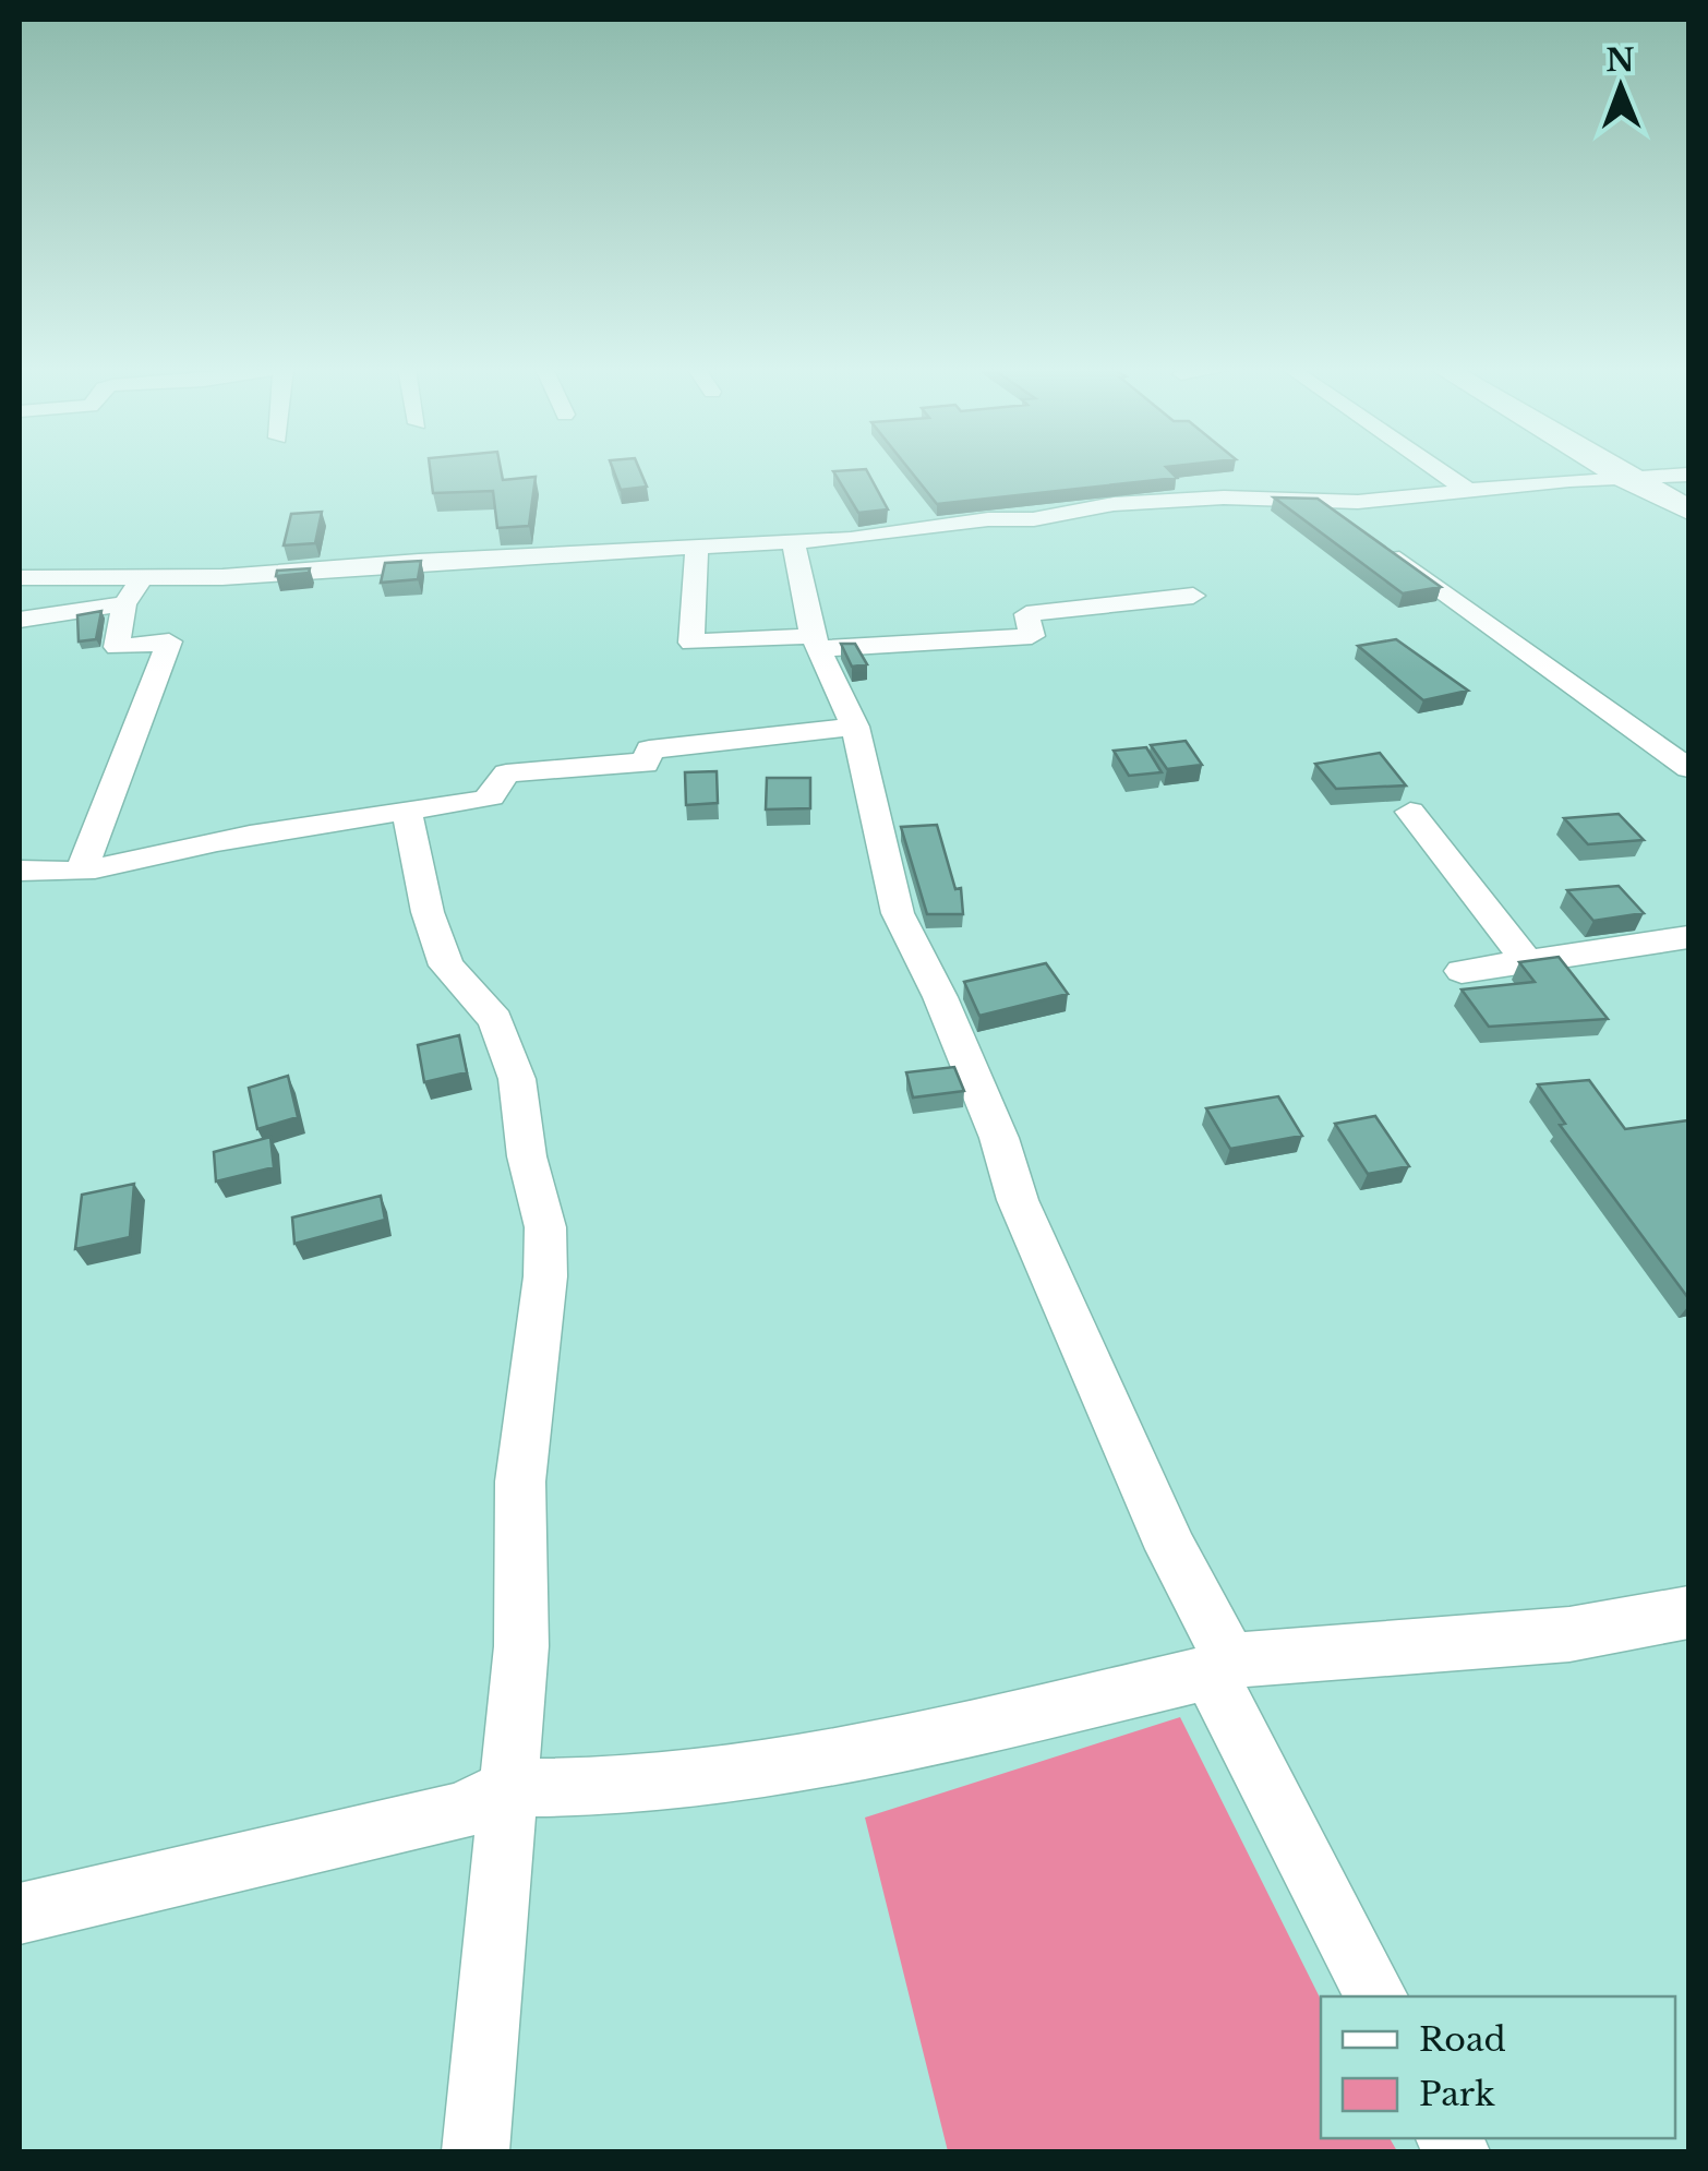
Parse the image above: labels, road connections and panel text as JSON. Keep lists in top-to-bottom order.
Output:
{
  "legend": ["Road", "Park"],
  "north": "top"
}
